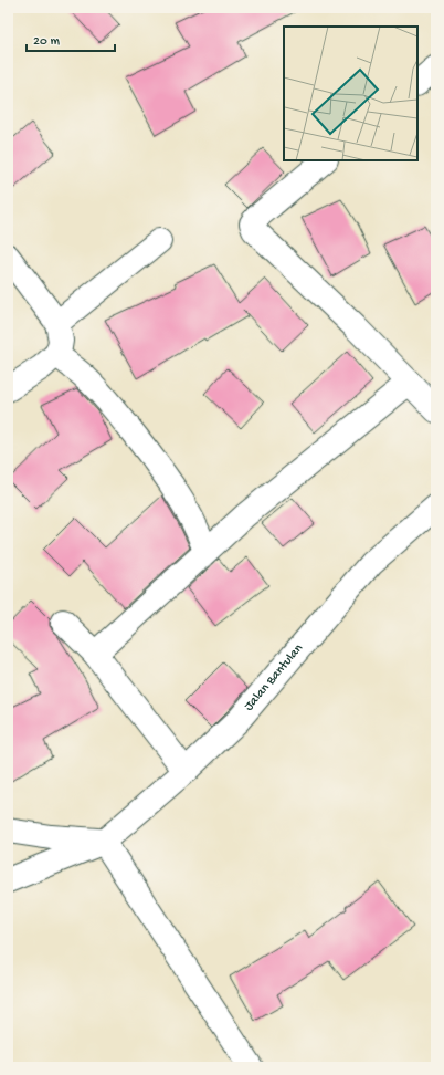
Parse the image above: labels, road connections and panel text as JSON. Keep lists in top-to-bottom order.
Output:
{
  "streets": {
    "street": ["Jalan Bantulan"]
  },
  "scale_bar": "20 m"
}
